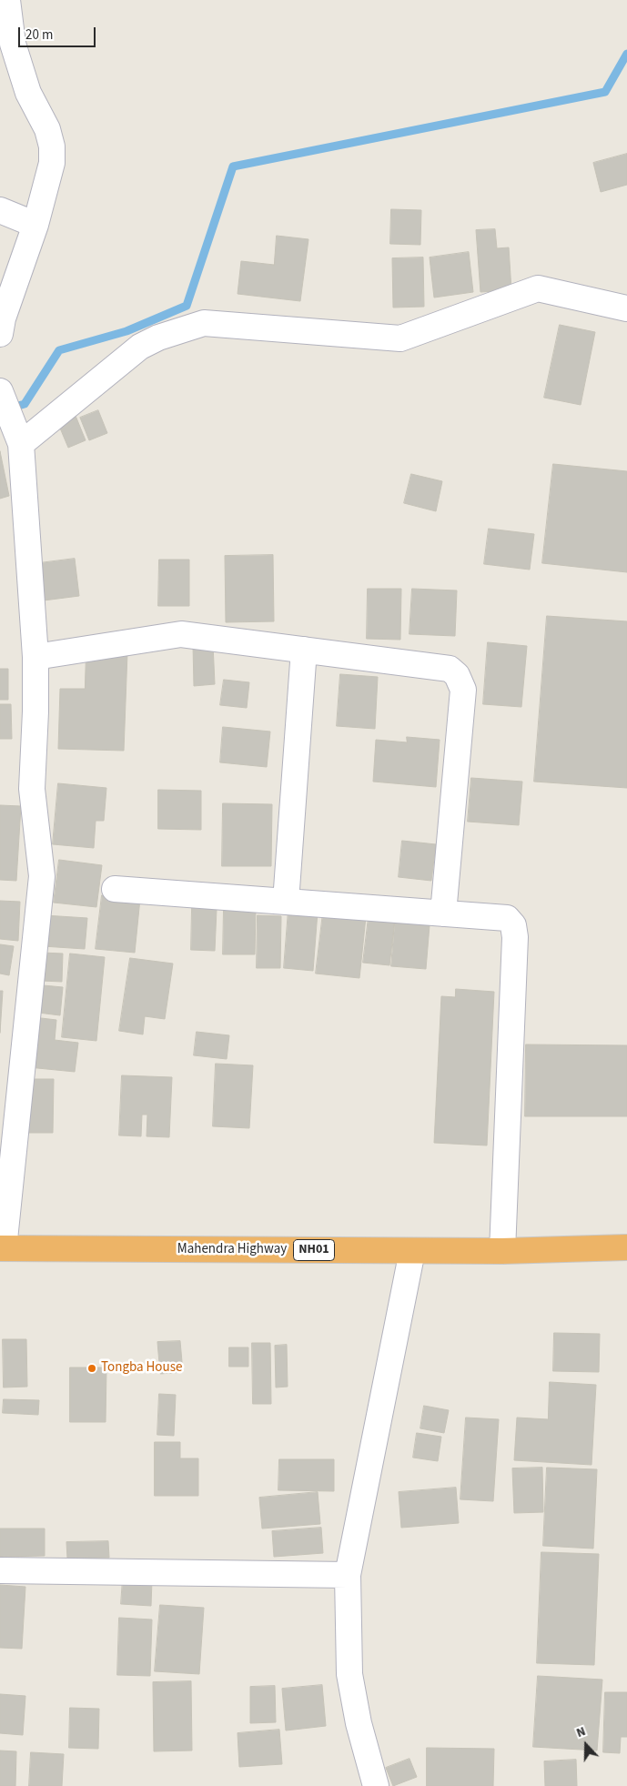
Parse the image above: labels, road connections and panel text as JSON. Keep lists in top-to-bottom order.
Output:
{
  "streets": {
    "highway": ["Mahendra Highway", "NH01"]
  },
  "places": ["Tongba House"],
  "scale_bar": "20 m",
  "north": "top"
}
